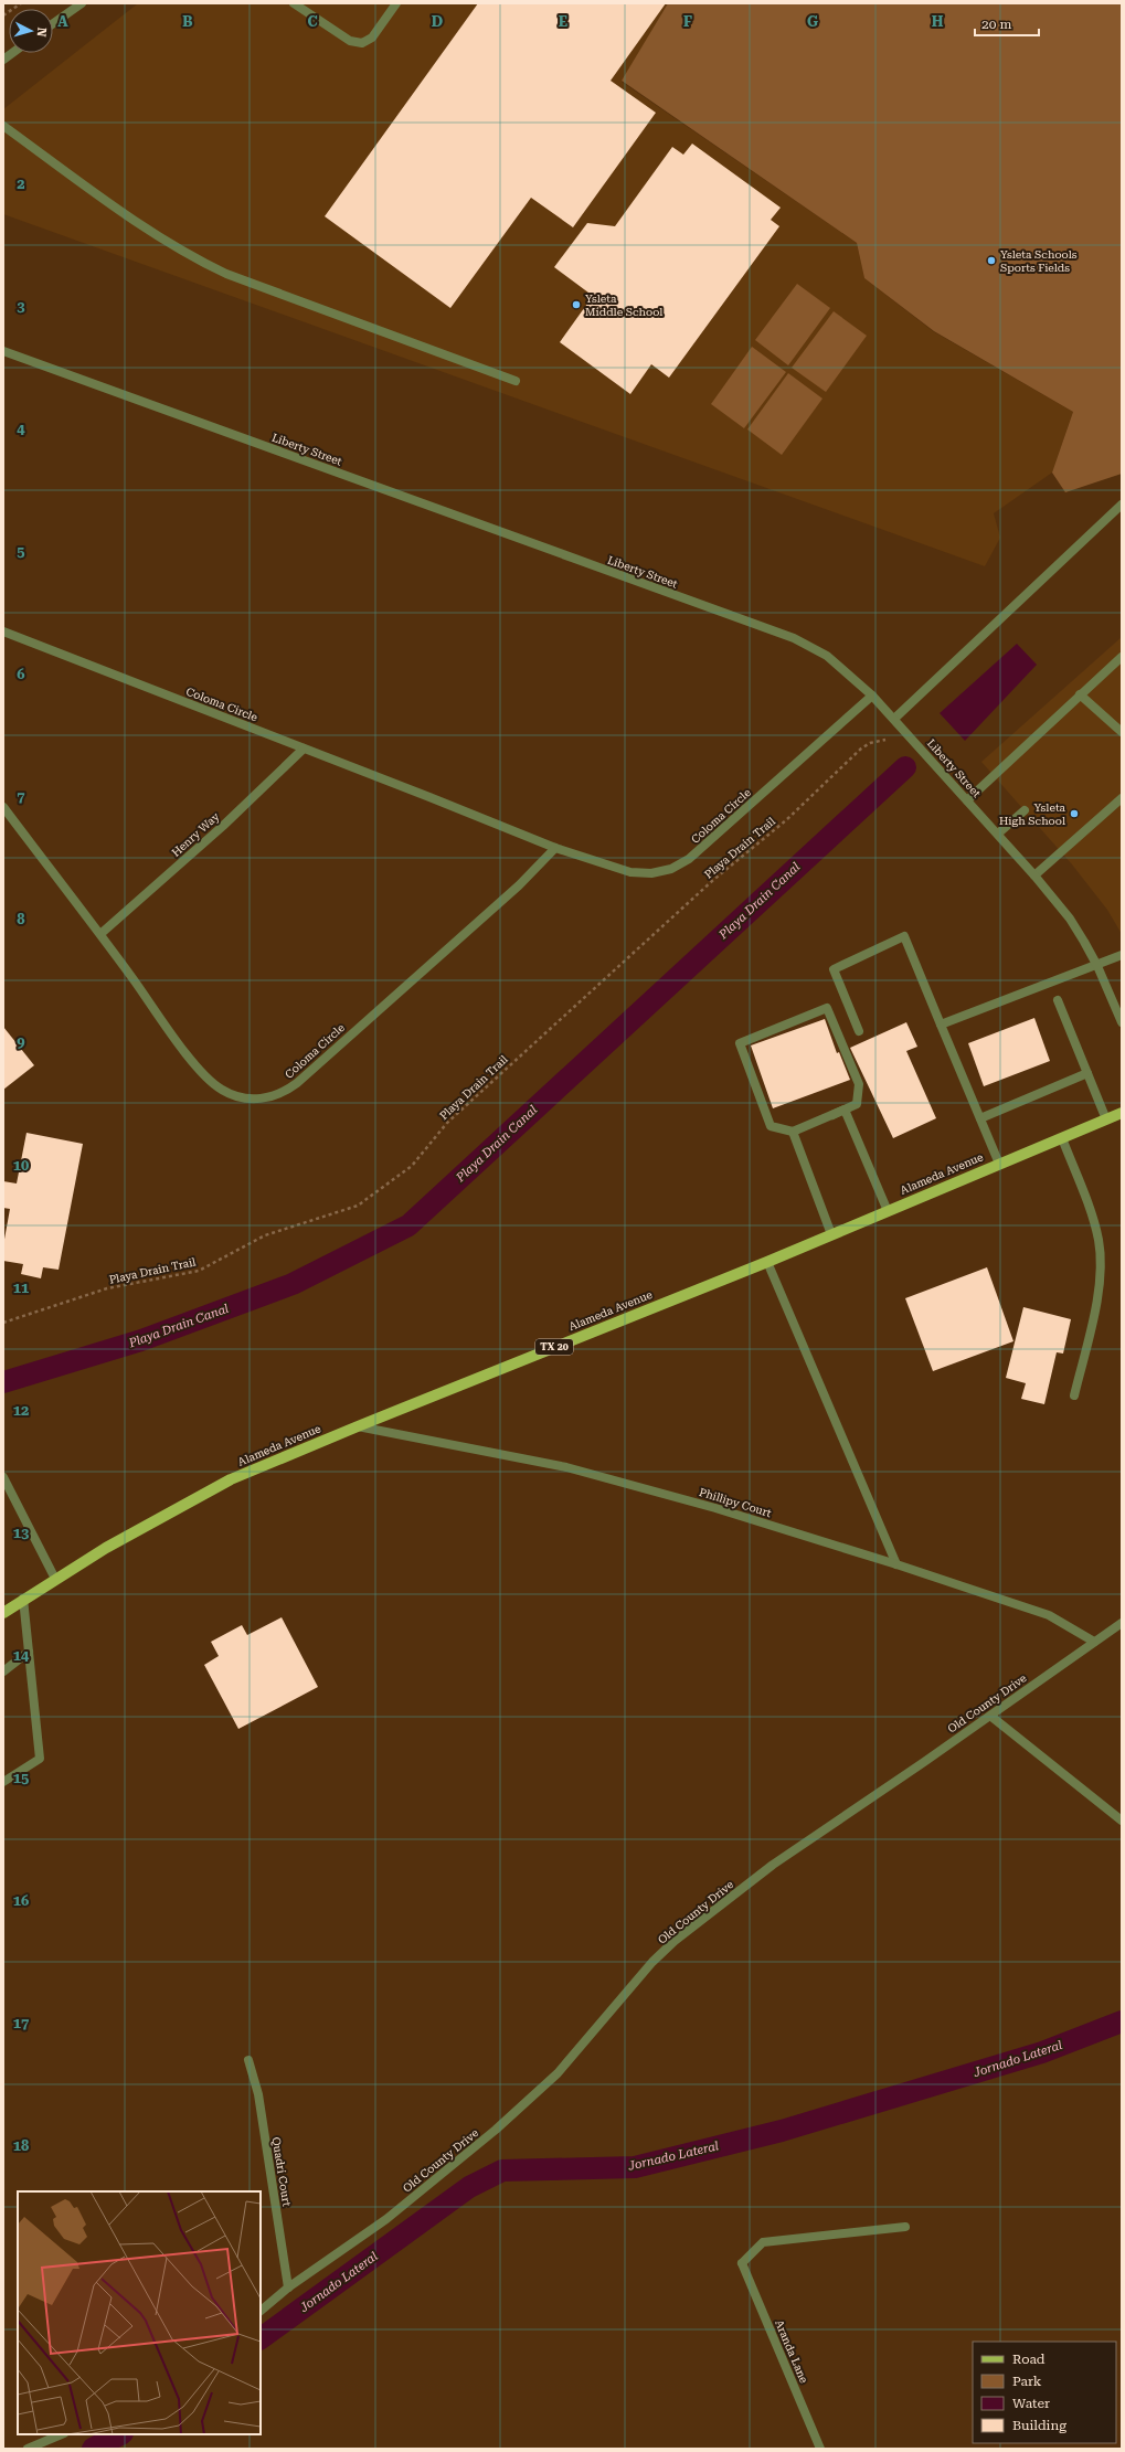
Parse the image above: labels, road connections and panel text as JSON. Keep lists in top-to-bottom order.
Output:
{
  "streets": {
    "main road": ["Alameda Avenue", "TX 20"],
    "street": [
      "Liberty Street",
      "Coloma Circle",
      "Henry Way",
      "Phillipy Court",
      "Old County Drive",
      "Quadri Court",
      "Aranda Lane"
    ],
    "path": ["Playa Drain Trail"]
  },
  "crossings": [
    ["Liberty Street", "Coloma Circle"],
    ["Coloma Circle", "Henry Way"],
    ["Alameda Avenue", "Phillipy Court"],
    ["Phillipy Court", "Old County Drive"],
    ["Old County Drive", "Quadri Court"]
  ],
  "water": ["Playa Drain Canal", "Jornado Lateral"],
  "places": ["Ysleta Schools Sports Fields", "Ysleta Middle School", "Ysleta High School"],
  "legend": [
    "Road",
    "Park",
    "Water",
    "Building"
  ],
  "scale_bar": "20 m",
  "north": "right",
  "grid": {
    "columns": [
      "A",
      "B",
      "C",
      "D",
      "E",
      "F",
      "G",
      "H"
    ],
    "rows": [
      "2",
      "3",
      "4",
      "5",
      "6",
      "7",
      "8",
      "9",
      "10",
      "11",
      "12",
      "13",
      "14",
      "15",
      "16",
      "17",
      "18"
    ]
  }
}
